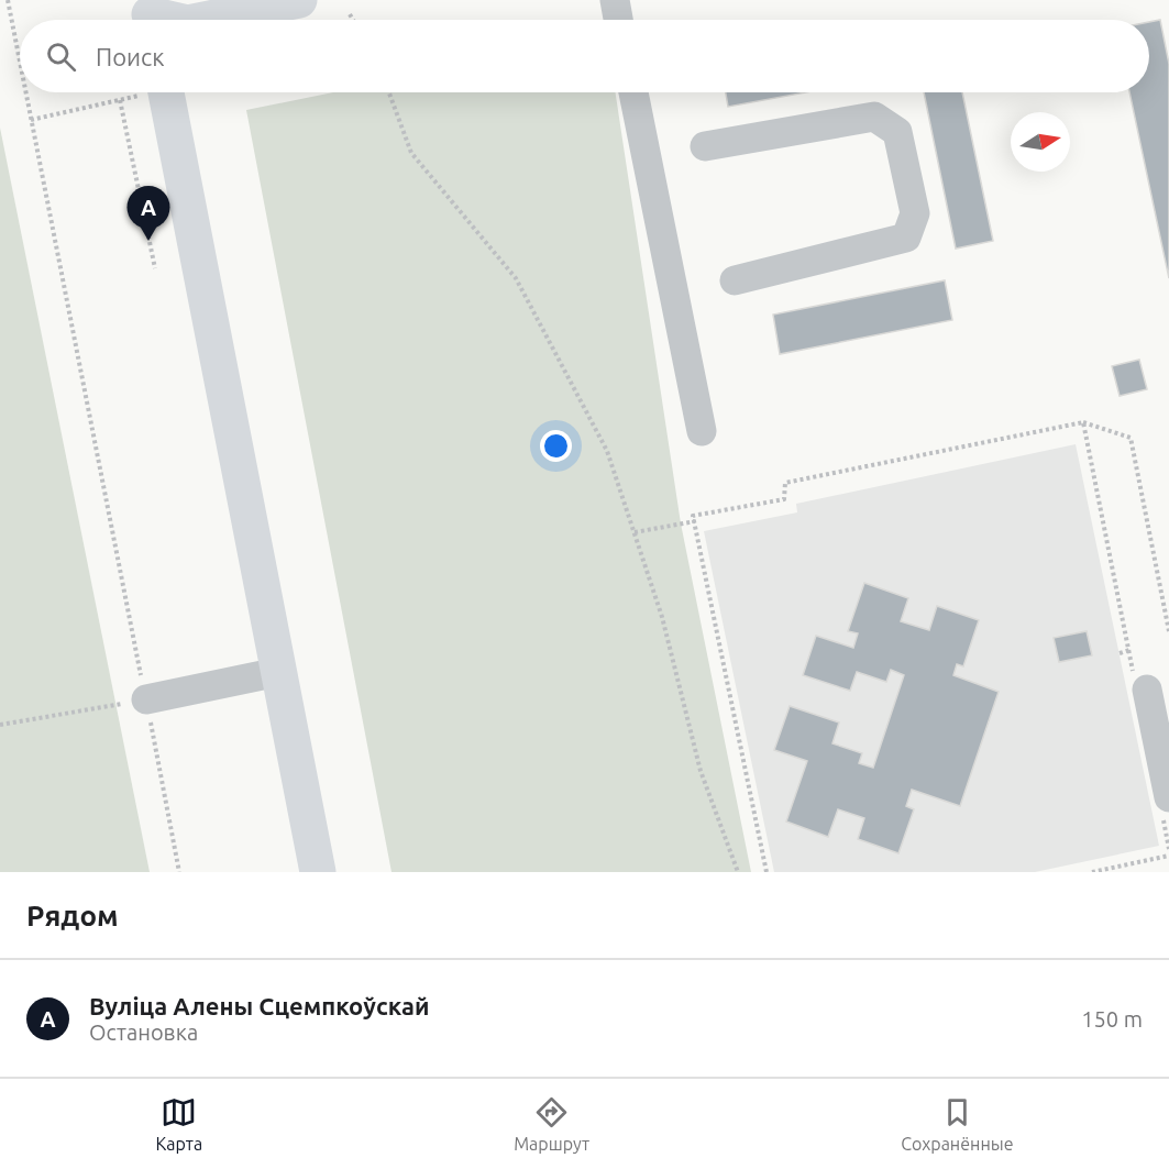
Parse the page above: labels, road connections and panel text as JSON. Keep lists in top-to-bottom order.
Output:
{
  "north": "right",
  "page": {
    "search": "Поиск",
    "pins": "A",
    "heading": "Рядом",
    "list": [
      {
        "mark": "A",
        "name": "Вуліца Алены Сцемпкоўскай",
        "note": "Остановка",
        "value": "150 m"
      }
    ],
    "nav": ["Карта", "Маршрут", "Сохранённые"]
  }
}
